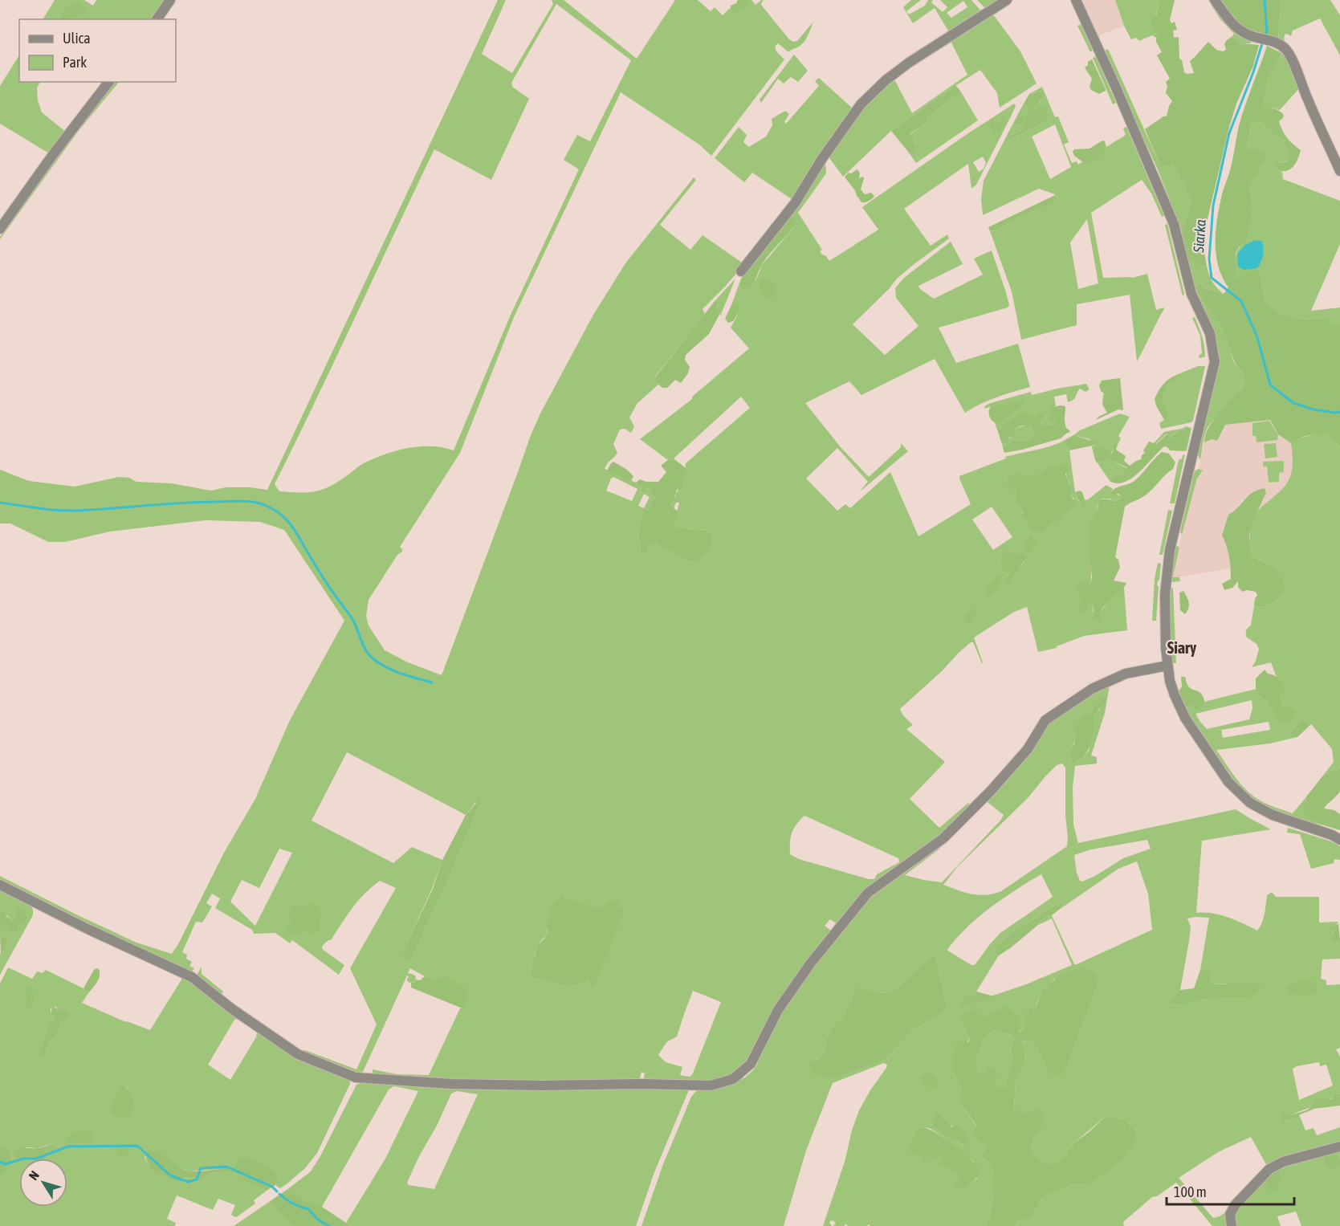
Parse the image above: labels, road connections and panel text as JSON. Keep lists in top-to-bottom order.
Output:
{
  "districts": ["Siary"],
  "water": ["Siarka"],
  "legend": ["Ulica", "Park"],
  "scale_bar": "100 m",
  "north": "top left"
}
